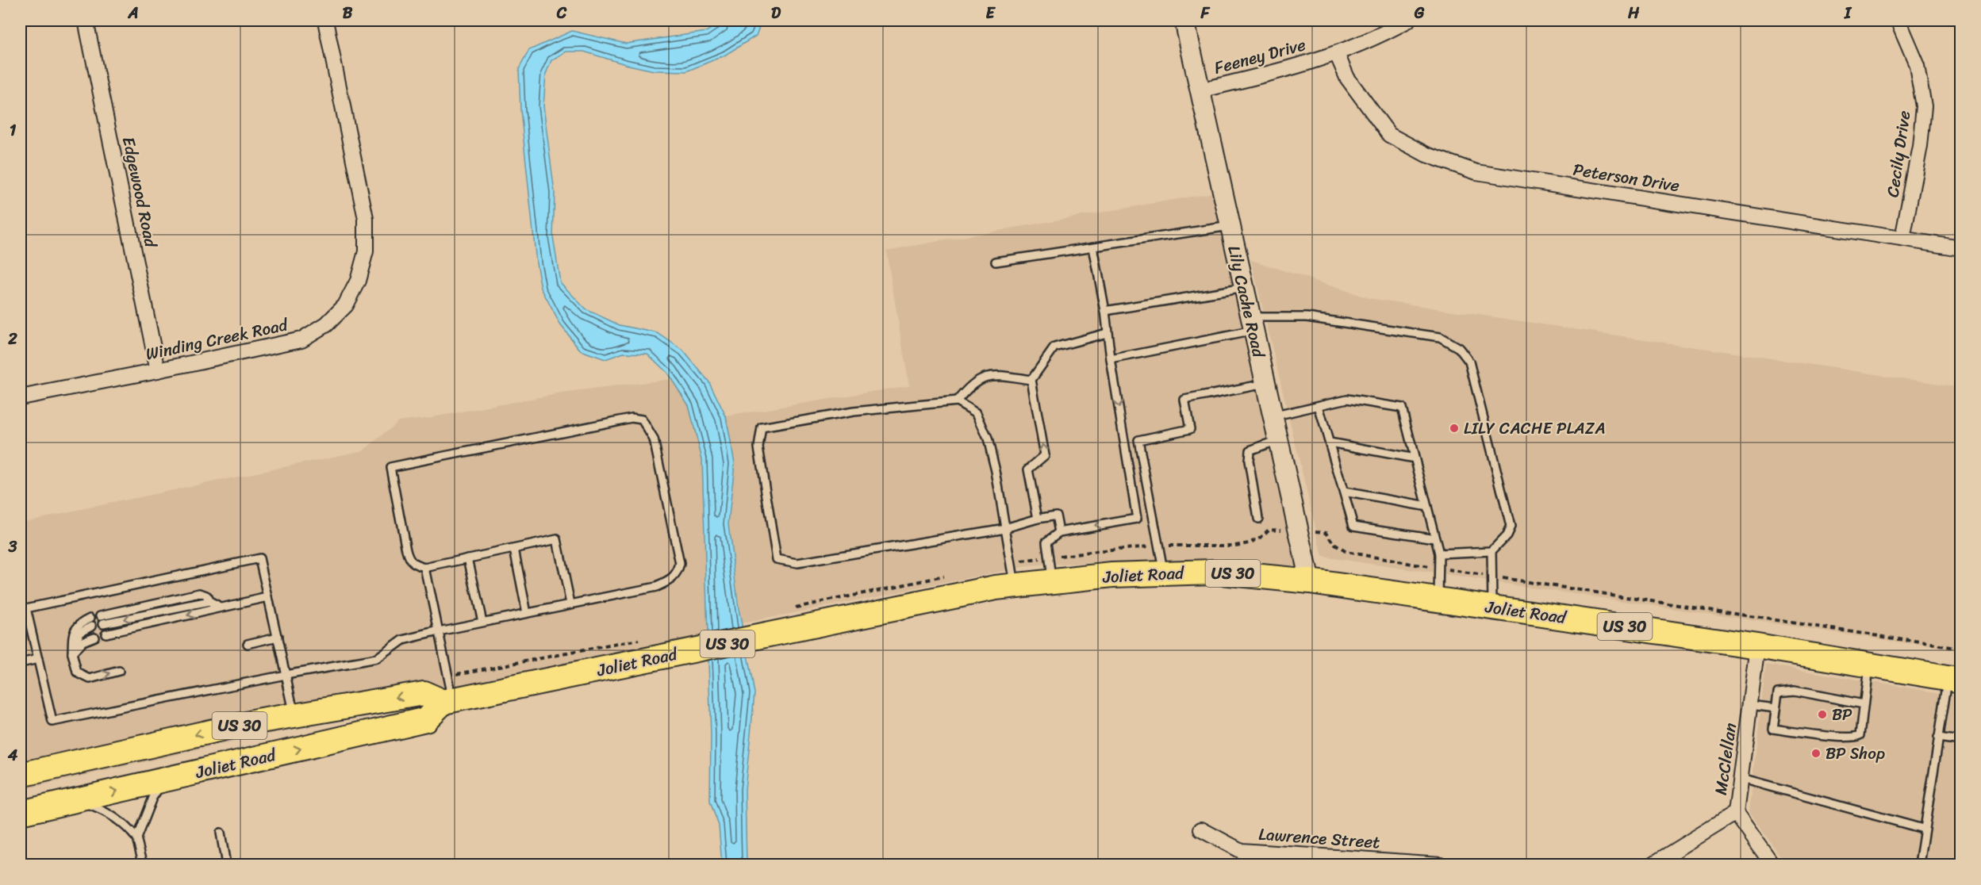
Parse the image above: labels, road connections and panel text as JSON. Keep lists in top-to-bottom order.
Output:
{
  "streets": {
    "main road": ["US 30", "Joliet Road"],
    "street": [
      "Feeney Drive",
      "Cecily Drive",
      "Peterson Drive",
      "Edgewood Road",
      "Lily Cache Road",
      "Winding Creek Road",
      "McClellan",
      "Lawrence Street"
    ]
  },
  "crossings": [
    ["Feeney Drive", "Peterson Drive"],
    ["Feeney Drive", "Lily Cache Road"],
    ["Cecily Drive", "Peterson Drive"],
    ["Edgewood Road", "Winding Creek Road"],
    ["Lily Cache Road", "Joliet Road"],
    ["US 30", "Joliet Road"],
    ["Joliet Road", "McClellan"]
  ],
  "places": ["LILY CACHE PLAZA", "BP", "BP Shop"],
  "grid": {
    "columns": [
      "A",
      "B",
      "C",
      "D",
      "E",
      "F",
      "G",
      "H",
      "I"
    ],
    "rows": [
      "1",
      "2",
      "3",
      "4"
    ]
  }
}
